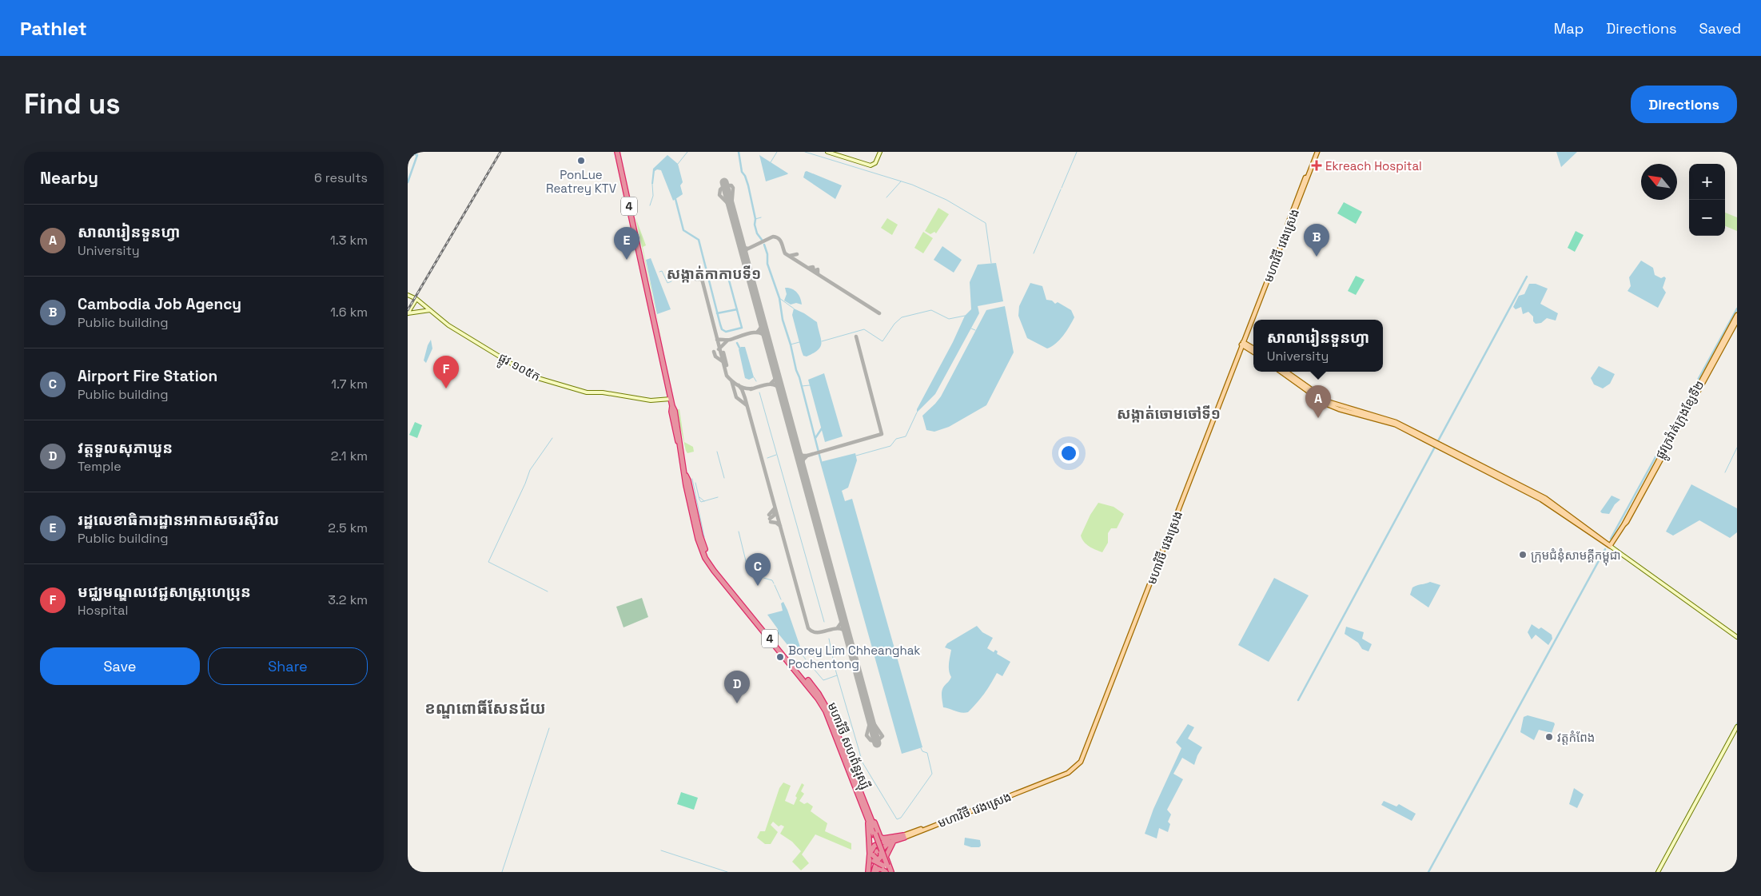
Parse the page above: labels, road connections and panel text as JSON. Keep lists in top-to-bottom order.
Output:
{
  "streets": {
    "highway": ["4", "មហាវិថី សហព័ន្ធរុស្ស៊ី"],
    "main road": ["មហាវិថី វេងស្រេង", "ផ្លូវ ១០៥ក", "ផ្លូវក្រវ៉ាត់ក្រុងខ្សែទី២"]
  },
  "crossings": [
    ["ផ្លូវ ១០៥ក", "មហាវិថី សហព័ន្ធរុស្ស៊ី"]
  ],
  "districts": ["សង្កាត់កាកាបទី១", "សង្កាត់ចោមចៅទី១", "ខណ្ឌពោធិ៍សែនជ័យ"],
  "places": {
    "other": [
      "PonLue Reatrey KTV",
      "ក្រុមជំនុំសាមគ្គីកម្ពុជា",
      "Borey Lim Chheanghak Pochentong",
      "វត្តកំពែង"
    ],
    "health": ["Ekreach Hospital"]
  },
  "north": "top left",
  "page": {
    "header": "Pathlet",
    "nav": ["Map", "Directions", "Saved"],
    "buttons": [
      "Directions",
      ["Save", "Share"]
    ],
    "title": "Find us",
    "heading": ["Nearby", "6 results"],
    "map_buttons": ["+", "−"],
    "list": [
      {
        "mark": "A",
        "name": "សាលារៀនទួនហ្វា",
        "note": "University",
        "value": "1.3 km"
      },
      {
        "mark": "B",
        "name": "Cambodia Job Agency",
        "note": "Public building",
        "value": "1.6 km"
      },
      {
        "mark": "C",
        "name": "Airport Fire Station",
        "note": "Public building",
        "value": "1.7 km"
      },
      {
        "mark": "D",
        "name": "វត្តទួលសុភាឃួន",
        "note": "Temple",
        "value": "2.1 km"
      },
      {
        "mark": "E",
        "name": "រដ្ឋលេខាធិការដ្ឋានអាកាសចរស៊ីវិល",
        "note": "Public building",
        "value": "2.5 km"
      },
      {
        "mark": "F",
        "name": "មជ្ឈមណ្ឌលវេជ្ជសាស្ត្រហេប្រុន",
        "note": "Hospital",
        "value": "3.2 km"
      }
    ],
    "pins": [
      "B",
      "E",
      "F",
      "A",
      "C",
      "D"
    ],
    "popup": ["សាលារៀនទួនហ្វា", "University"]
  }
}
